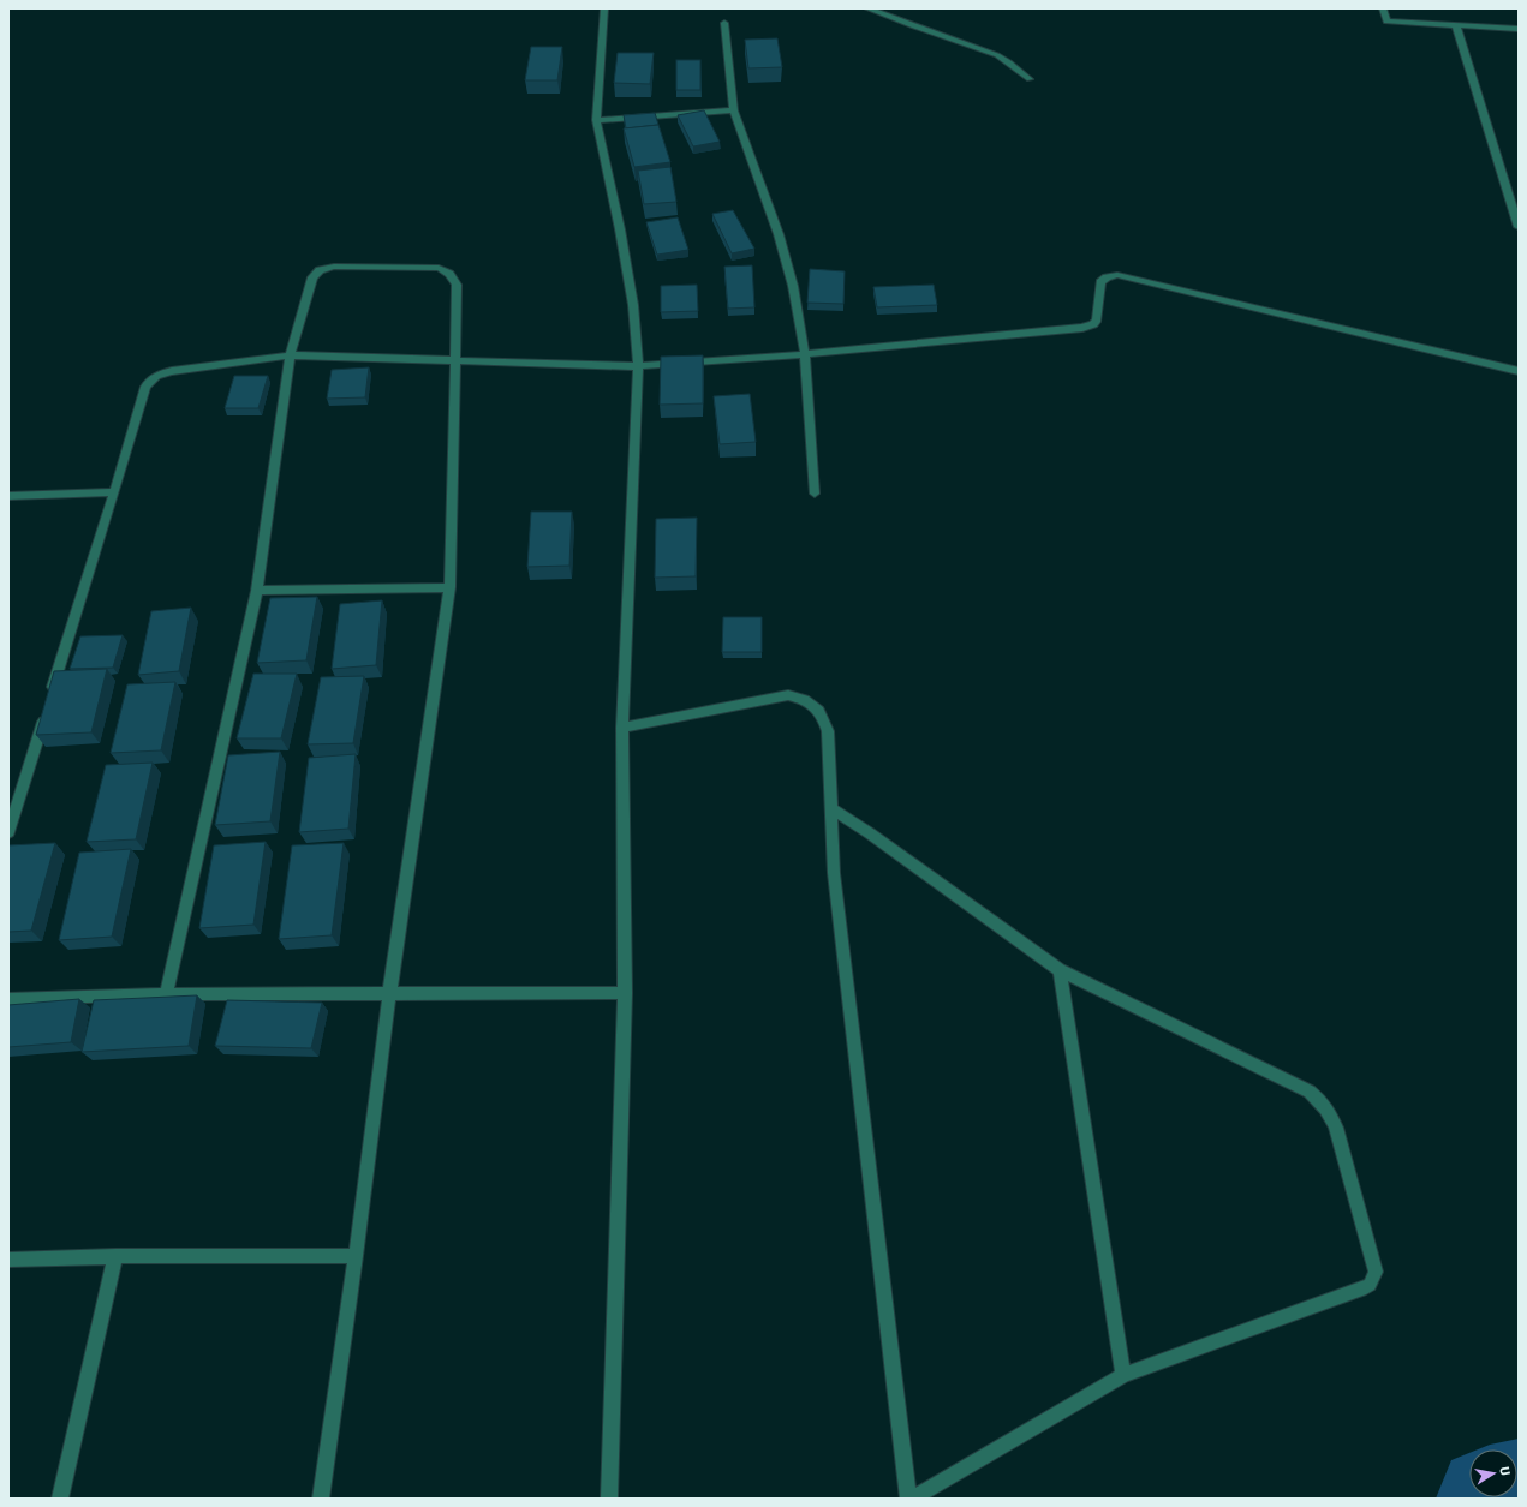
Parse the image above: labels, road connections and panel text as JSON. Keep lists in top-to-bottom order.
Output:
{
  "north": "right"
}
